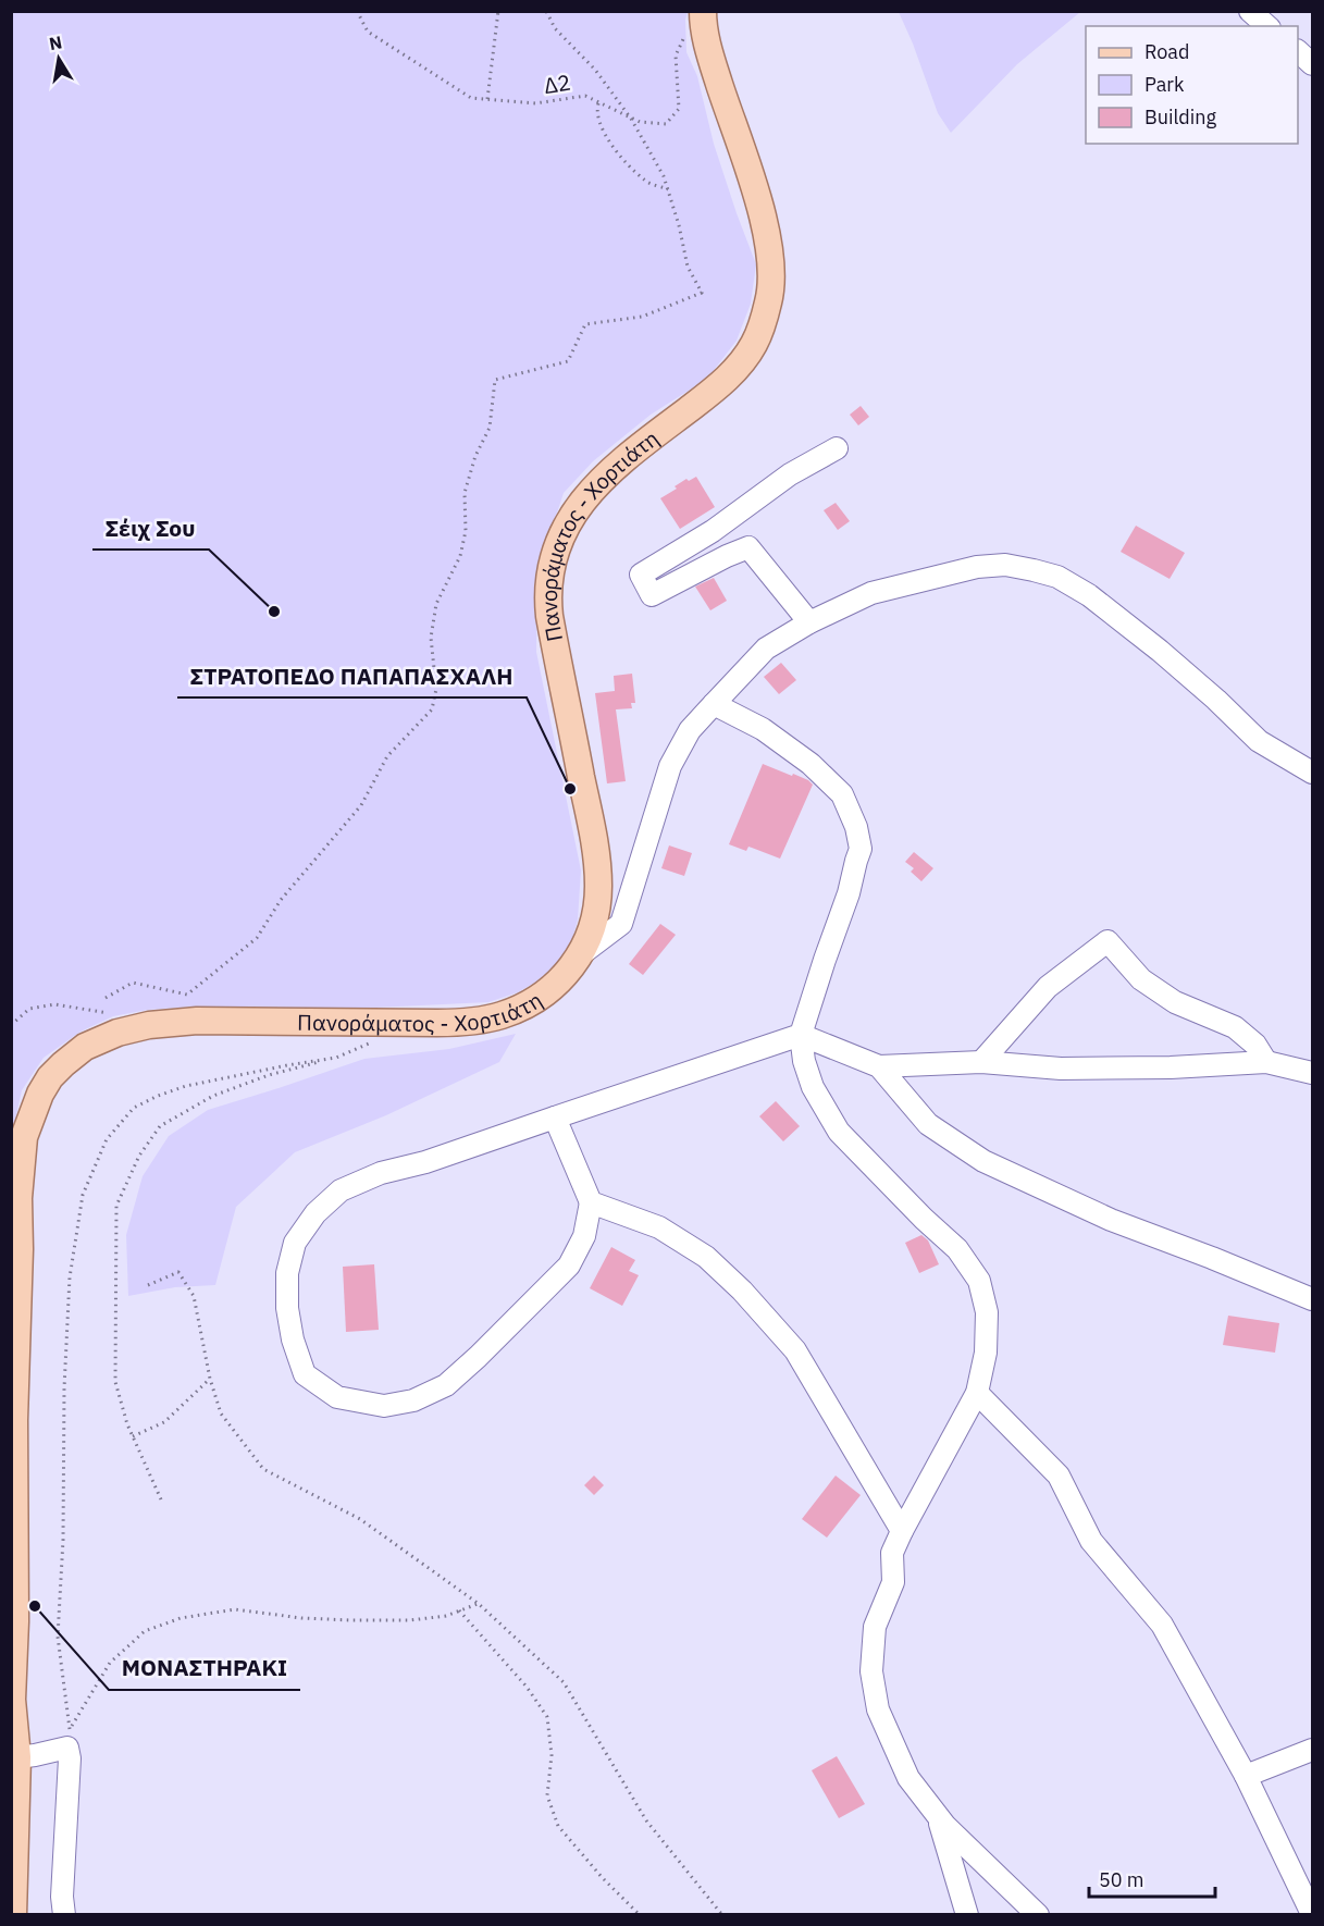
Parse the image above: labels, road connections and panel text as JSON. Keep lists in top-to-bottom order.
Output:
{
  "streets": {
    "main road": ["Πανοράματος - Χορτιάτη"],
    "path": ["Δ2"]
  },
  "places": ["Σέιχ Σου", "ΣΤΡΑΤΟΠΕΔΟ ΠΑΠΑΠΑΣΧΑΛΗ", "ΜΟΝΑΣΤΗΡΑΚΙ"],
  "legend": ["Road", "Park", "Building"],
  "scale_bar": "50 m",
  "north": "top"
}
